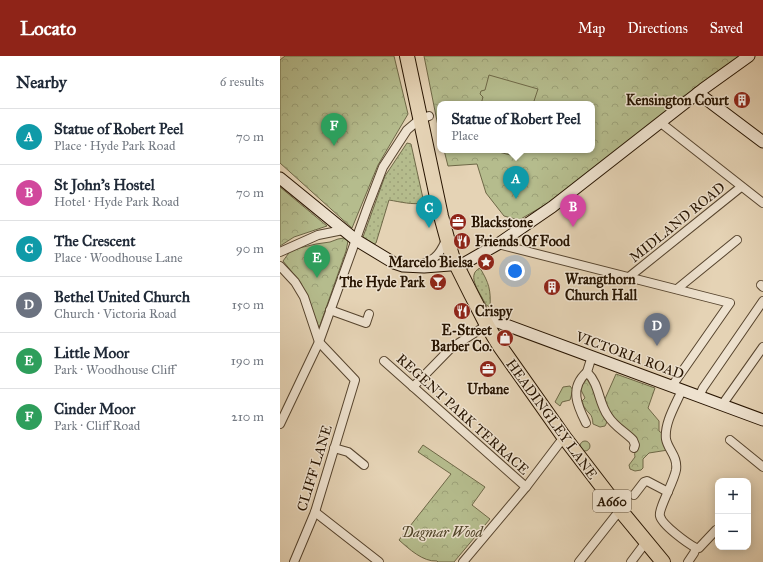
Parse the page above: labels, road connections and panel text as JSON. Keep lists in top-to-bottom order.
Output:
{
  "streets": {
    "highway": ["HEADINGLEY LANE", "A660"],
    "street": [
      "MIDLAND ROAD",
      "VICTORIA ROAD",
      "REGENT PARK TERRACE",
      "CLIFF LANE"
    ]
  },
  "crossings": [
    ["VICTORIA ROAD", "HEADINGLEY LANE"],
    ["HEADINGLEY LANE", "A660"]
  ],
  "parks": ["Dagmar Wood"],
  "places": {
    "building": ["Kensington Court", "Wrangthorn Church Hall"],
    "office": ["Blackstone", "Urbane"],
    "restaurant": ["Friends Of Food", "Crispy"],
    "place": ["Marcelo Bielsa"],
    "bar": ["The Hyde Park"],
    "shop": ["E-Street Barber Co."]
  },
  "page": {
    "header": "Locato",
    "nav": ["Map", "Directions", "Saved"],
    "heading": ["Nearby", "6 results"],
    "popup": ["Statue of Robert Peel", "Place"],
    "list": [
      {
        "mark": "A",
        "name": "Statue of Robert Peel",
        "note": "Place · Hyde Park Road",
        "value": "70 m"
      },
      {
        "mark": "B",
        "name": "St John's Hostel",
        "note": "Hotel · Hyde Park Road",
        "value": "70 m"
      },
      {
        "mark": "C",
        "name": "The Crescent",
        "note": "Place · Woodhouse Lane",
        "value": "90 m"
      },
      {
        "mark": "D",
        "name": "Bethel United Church",
        "note": "Church · Victoria Road",
        "value": "150 m"
      },
      {
        "mark": "E",
        "name": "Little Moor",
        "note": "Park · Woodhouse Cliff",
        "value": "190 m"
      },
      {
        "mark": "F",
        "name": "Cinder Moor",
        "note": "Park · Cliff Road",
        "value": "210 m"
      }
    ],
    "pins": [
      "F",
      "A",
      "B",
      "C",
      "E",
      "D"
    ],
    "map_buttons": ["+", "−"]
  }
}
